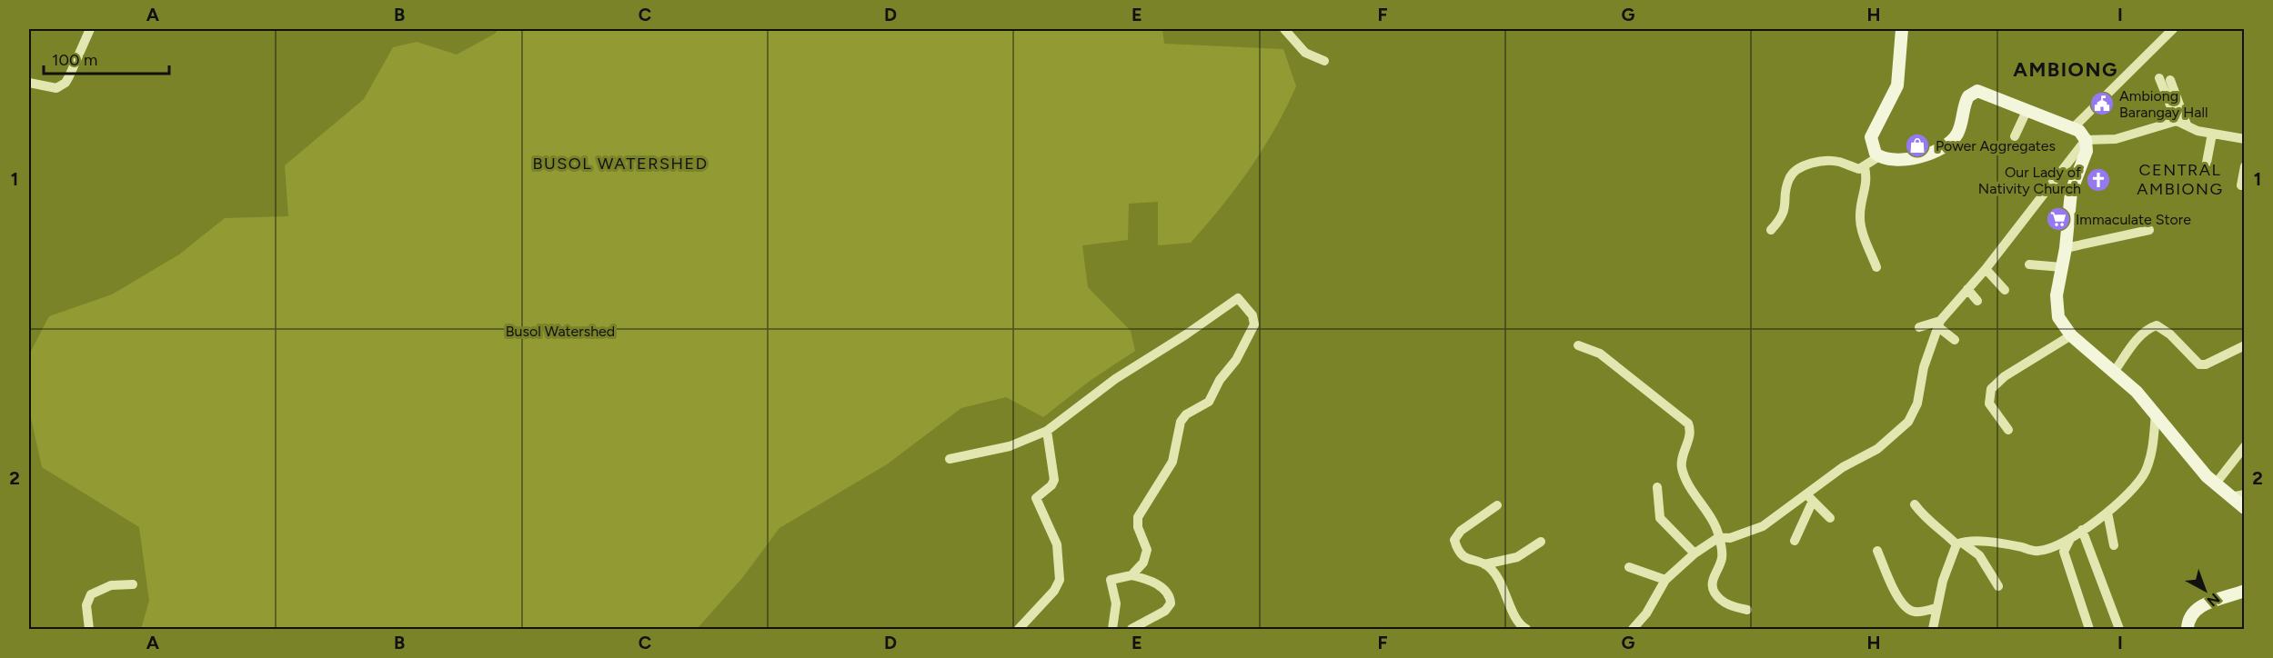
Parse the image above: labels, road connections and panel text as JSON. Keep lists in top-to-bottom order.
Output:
{
  "districts": ["AMBIONG", "BUSOL WATERSHED", "CENTRAL AMBIONG"],
  "parks": ["Busol Watershed"],
  "places": {
    "public building": ["Ambiong Barangay Hall"],
    "shop": ["Power Aggregates"],
    "church": ["Our Lady of Nativity Church"],
    "supermarket": ["Immaculate Store"]
  },
  "scale_bar": "100 m",
  "north": "bottom right",
  "grid": {
    "columns": [
      "A",
      "B",
      "C",
      "D",
      "E",
      "F",
      "G",
      "H",
      "I"
    ],
    "rows": ["1", "2"]
  }
}
